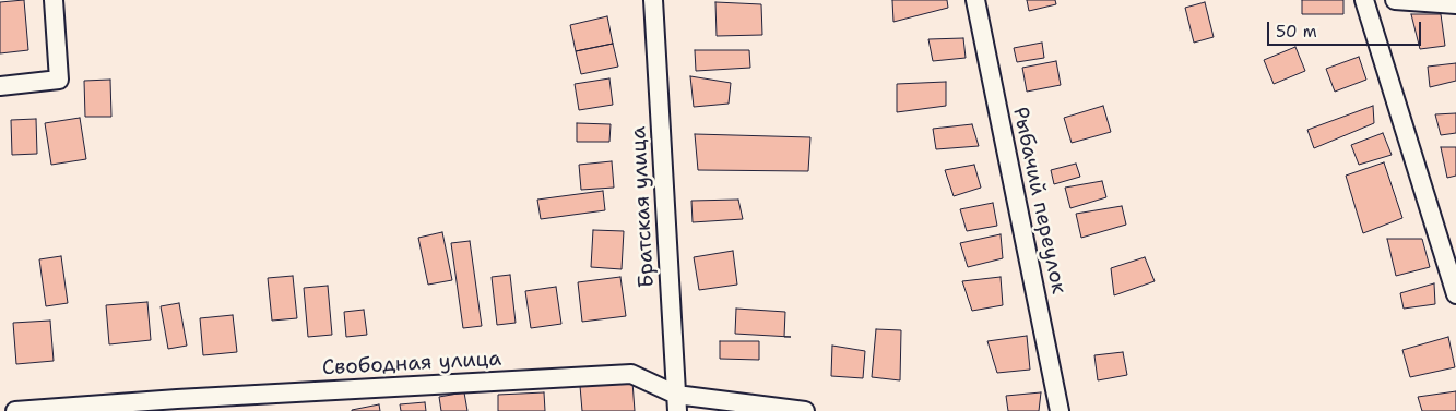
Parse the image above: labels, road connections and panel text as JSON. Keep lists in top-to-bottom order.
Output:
{
  "streets": {
    "street": ["Рыбачий переулок", "Братская улица", "Свободная улица"]
  },
  "crossings": [
    ["Братская улица", "Свободная улица"]
  ],
  "scale_bar": "50 m"
}
